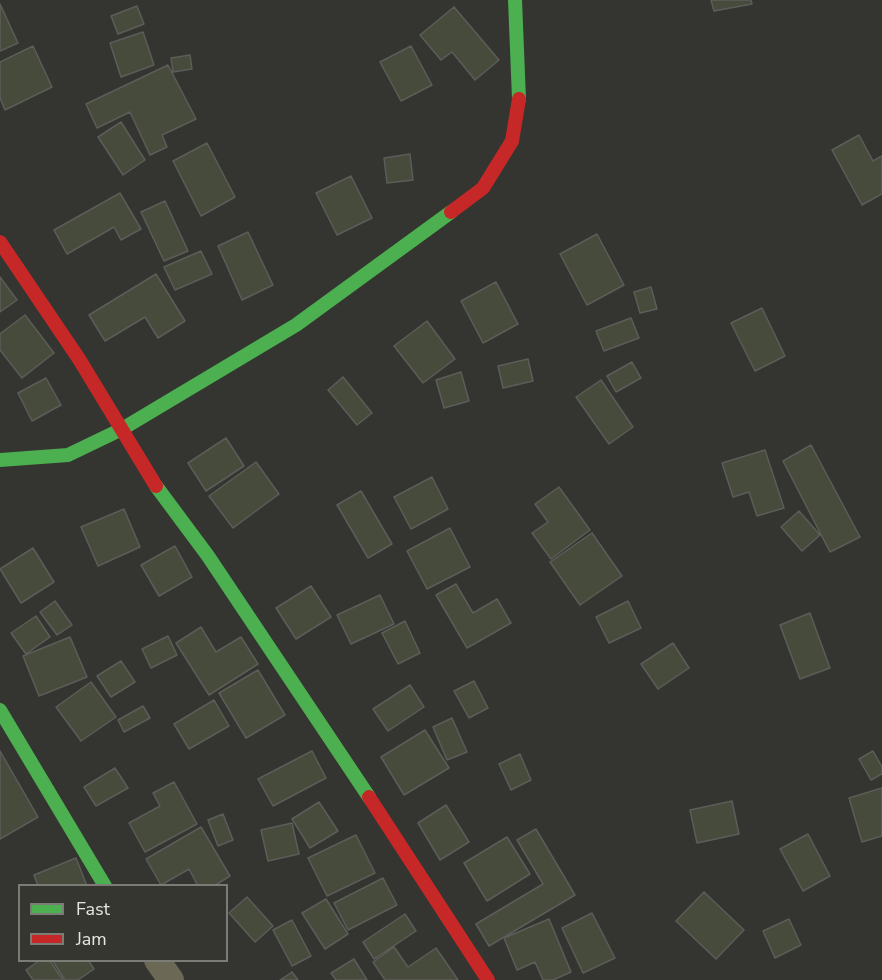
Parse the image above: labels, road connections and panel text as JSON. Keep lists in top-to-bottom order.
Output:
{
  "legend": ["Fast", "Jam"]
}
